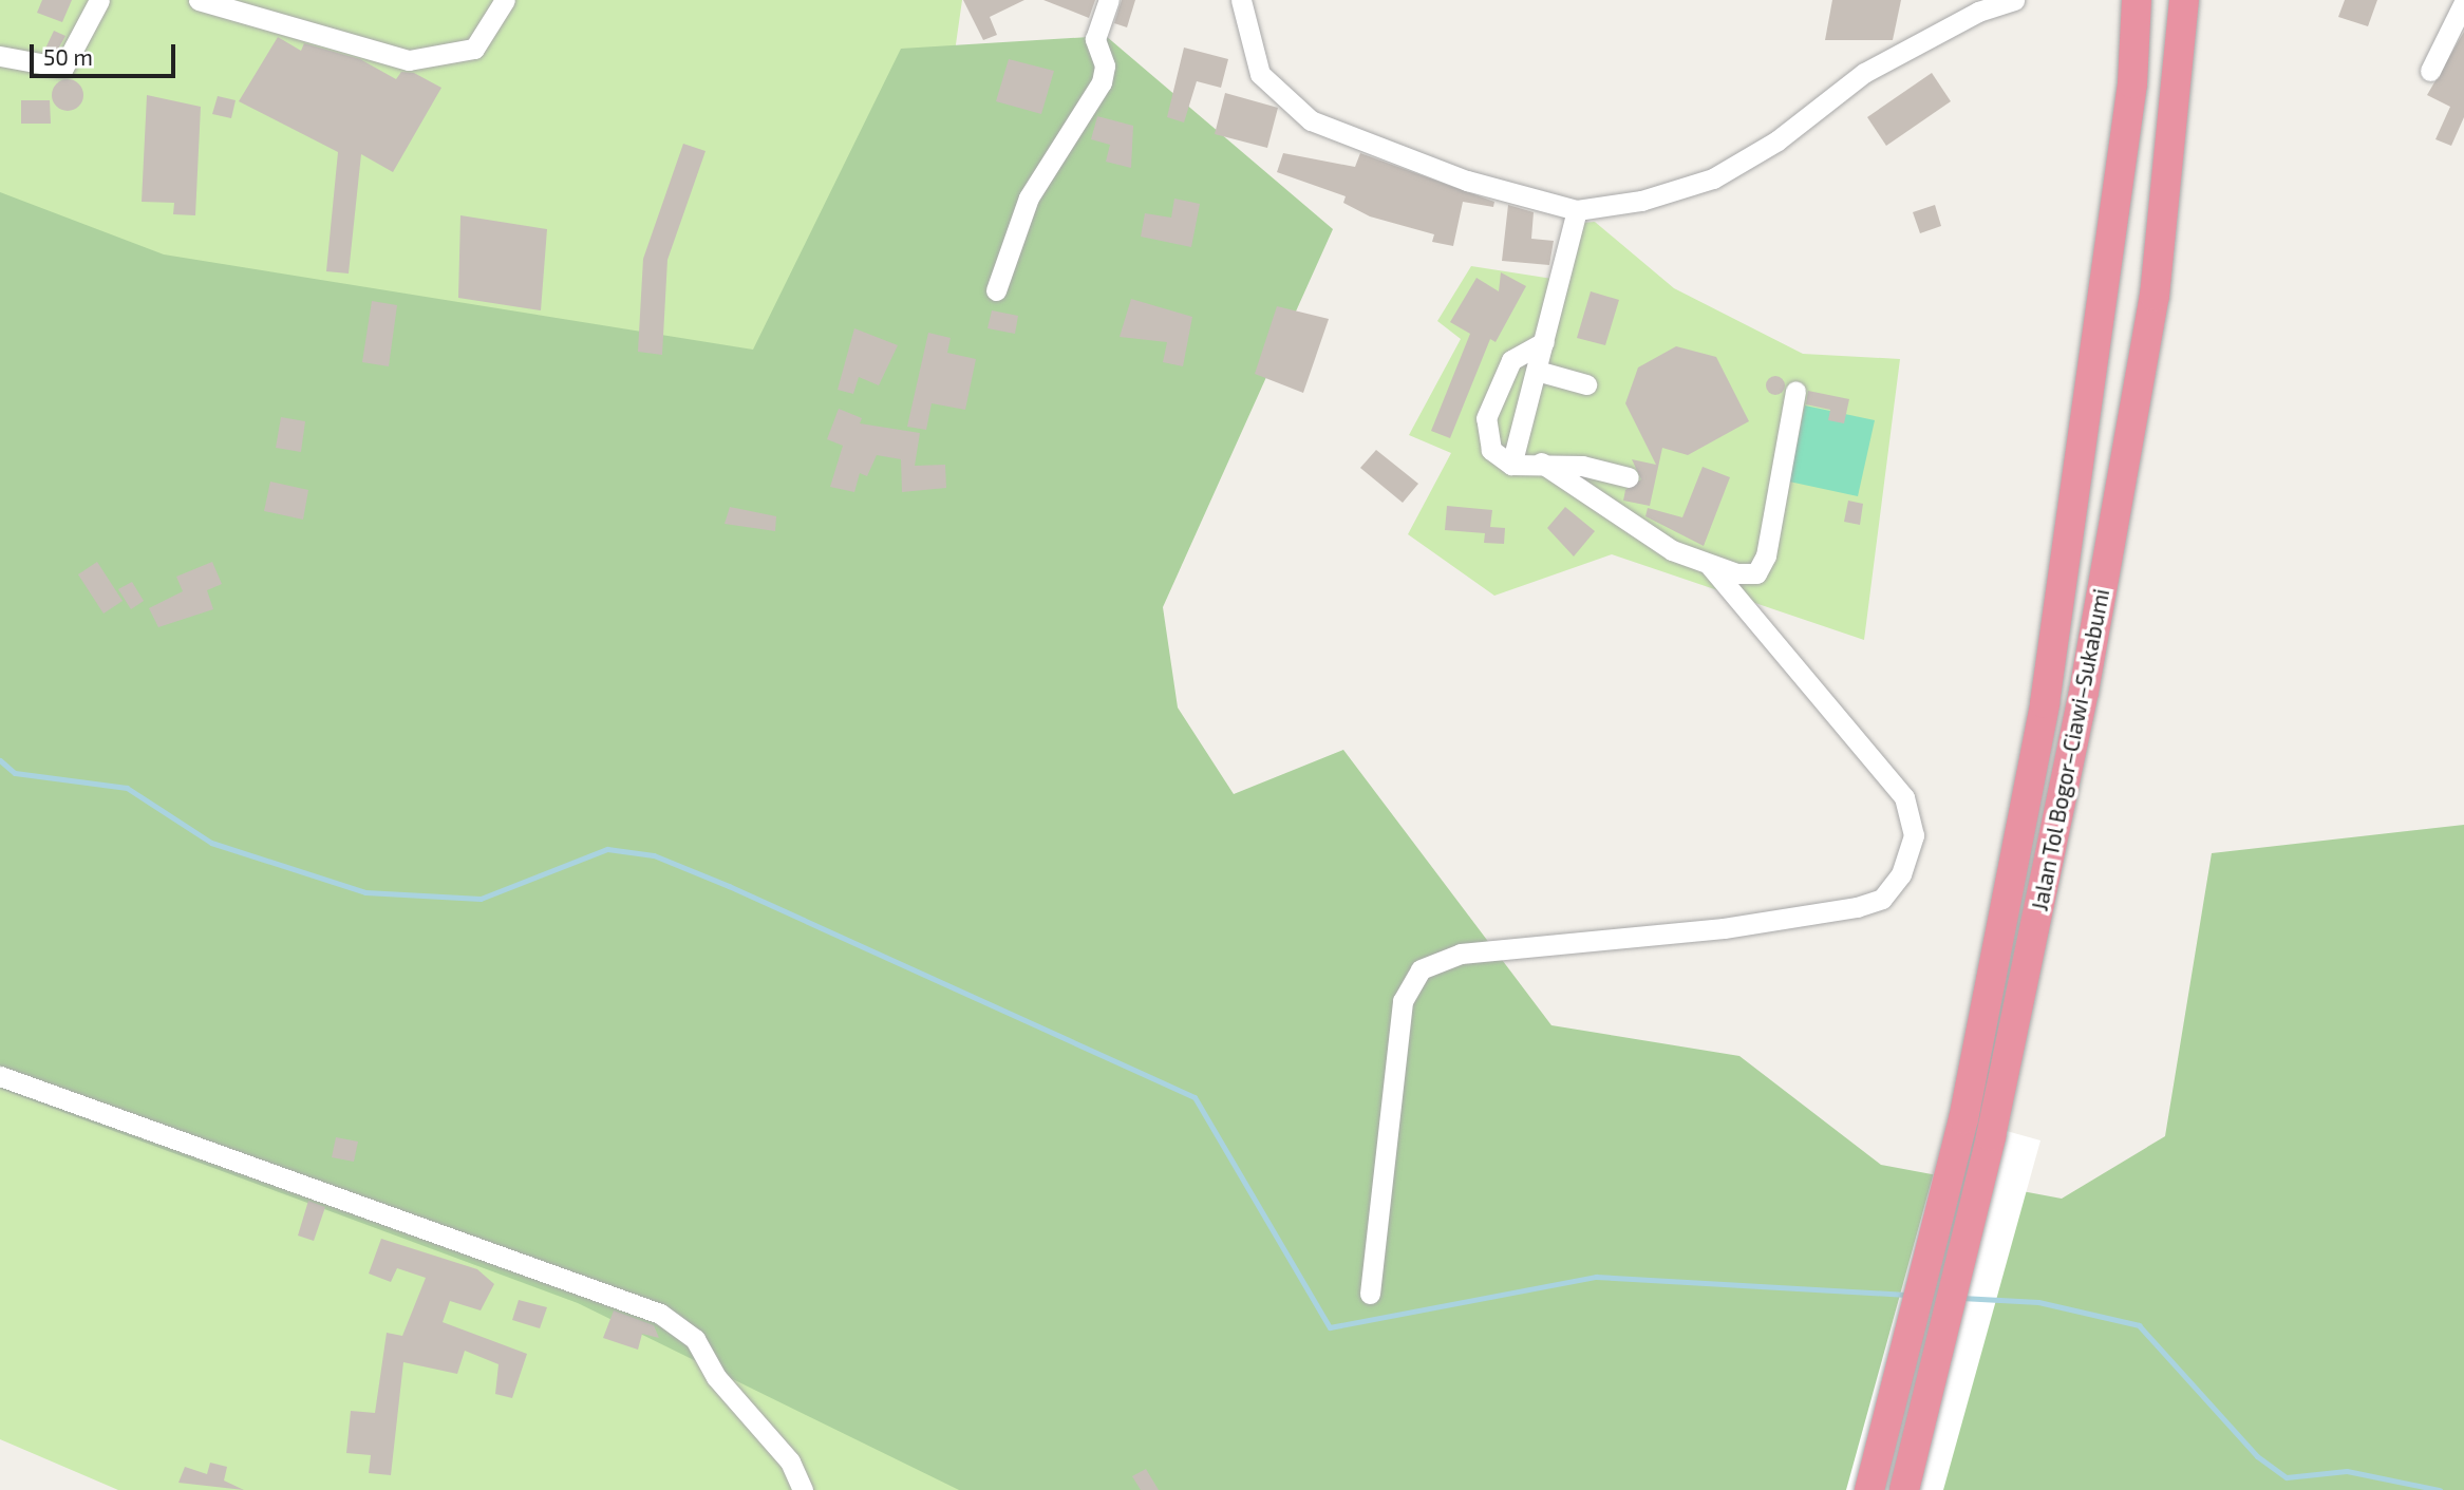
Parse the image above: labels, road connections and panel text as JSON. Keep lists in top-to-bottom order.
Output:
{
  "streets": {
    "highway": ["Jalan Tol Bogor–Ciawi–Sukabumi"]
  },
  "scale_bar": "50 m"
}
